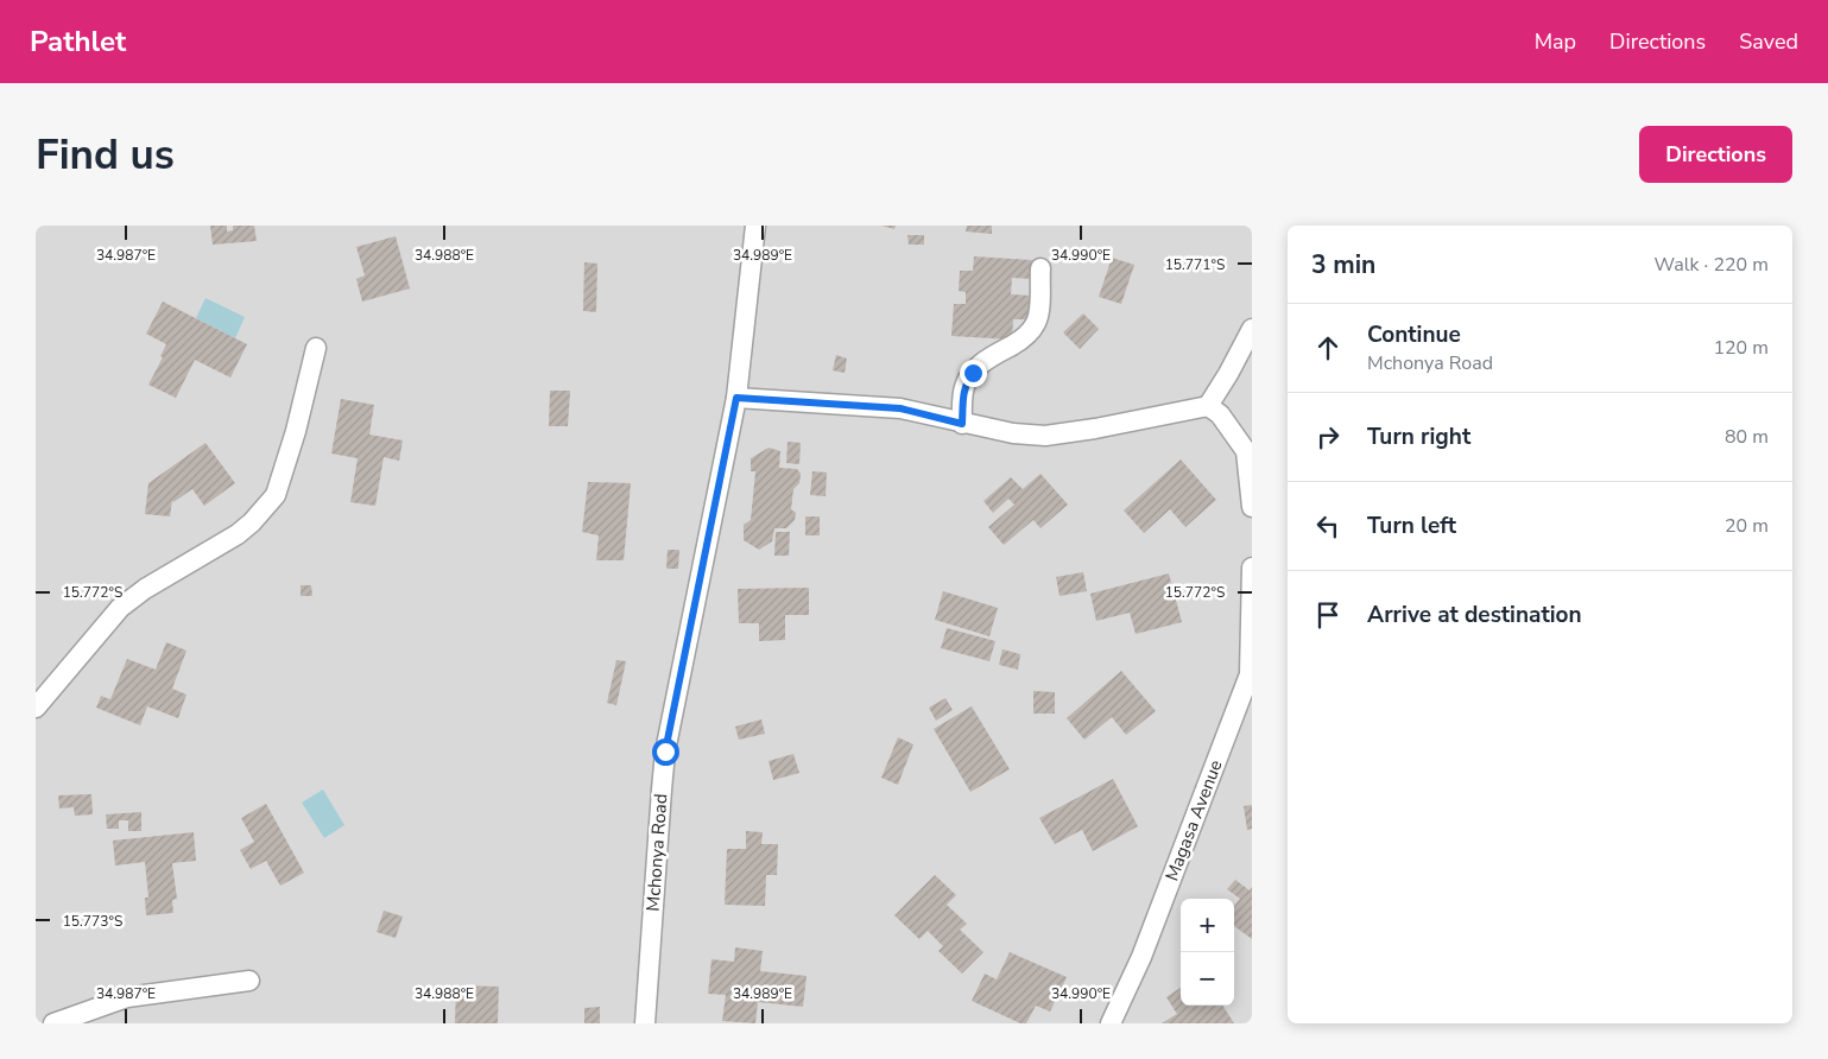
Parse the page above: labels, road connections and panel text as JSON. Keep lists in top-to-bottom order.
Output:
{
  "streets": {
    "street": ["Magasa Avenue", "Mchonya Road"]
  },
  "page": {
    "header": "Pathlet",
    "nav": ["Map", "Directions", "Saved"],
    "buttons": "Directions",
    "title": "Find us",
    "heading": ["3 min", "Walk · 220 m"],
    "list": [
      ["Continue", "Mchonya Road", "120 m"],
      ["Turn right", "80 m"],
      ["Turn left", "20 m"],
      "Arrive at destination"
    ],
    "map_buttons": ["+", "−"]
  },
  "coordinates": [
    "34.987°E",
    "34.988°E",
    "34.989°E",
    "34.990°E",
    "15.771°S",
    "15.772°S",
    "15.773°S"
  ]
}
